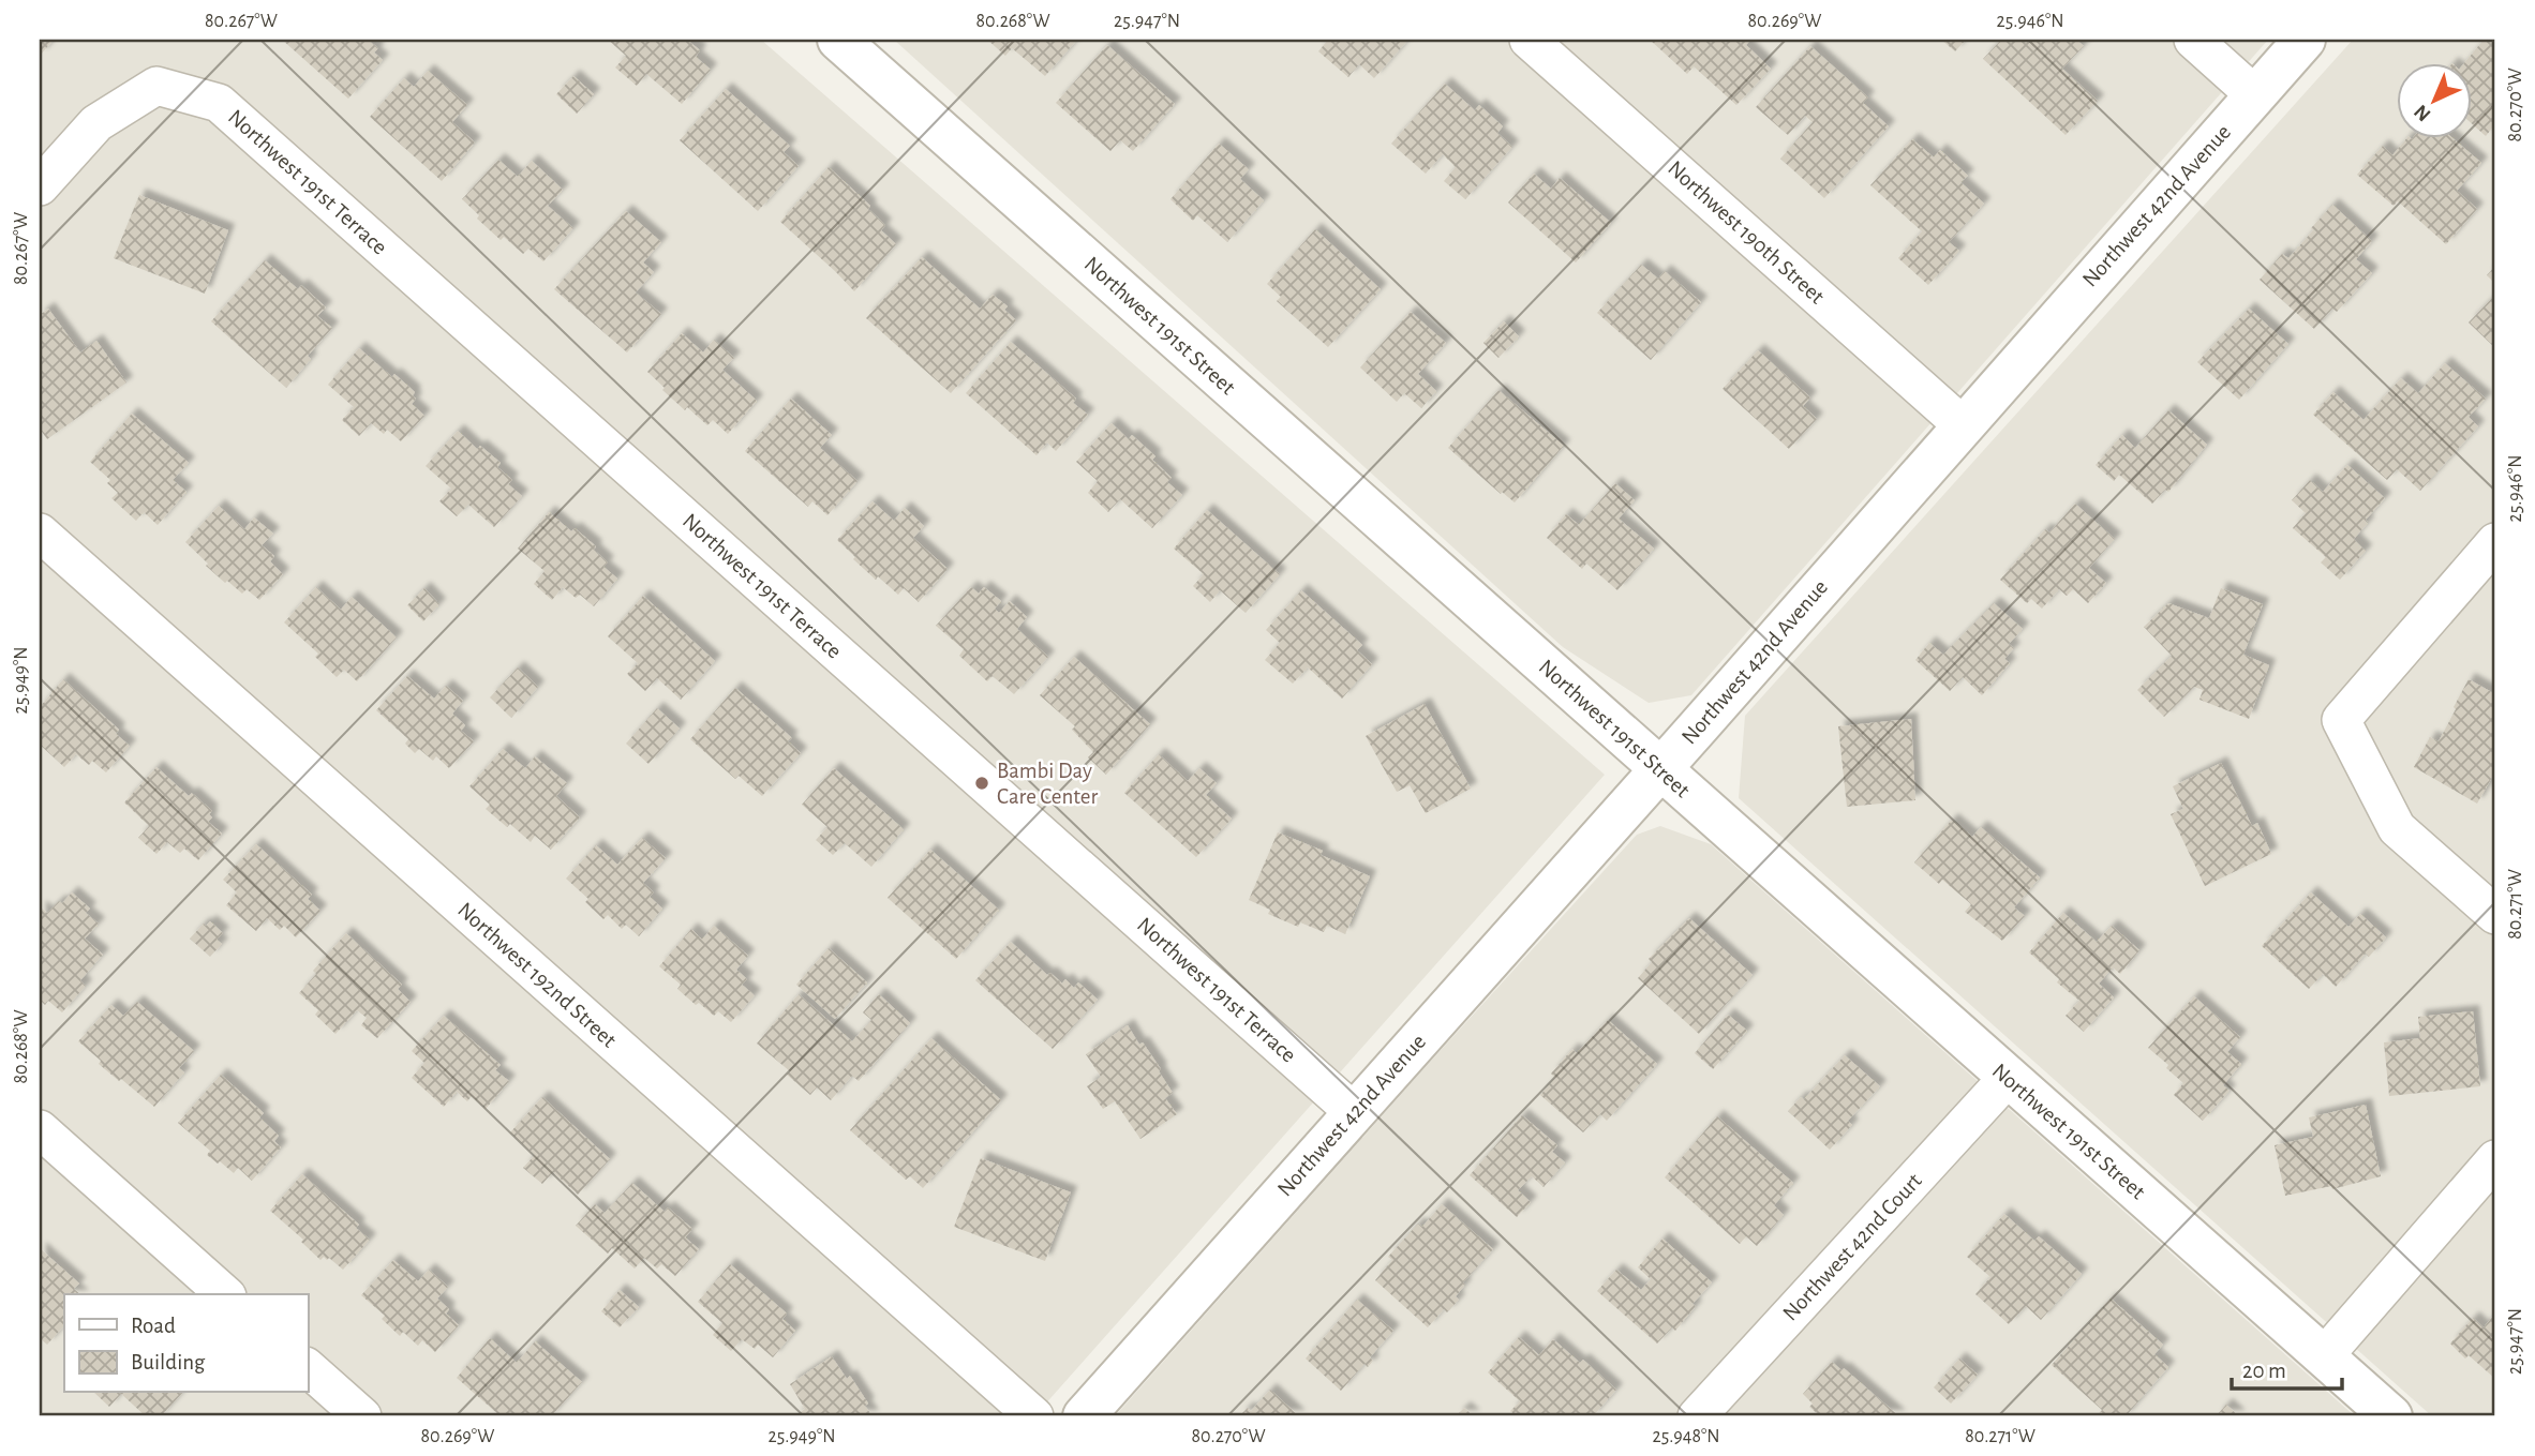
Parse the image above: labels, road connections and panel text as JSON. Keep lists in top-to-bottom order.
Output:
{
  "streets": {
    "street": [
      "Northwest 191st Terrace",
      "Northwest 42nd Avenue",
      "Northwest 190th Street",
      "Northwest 191st Street",
      "Northwest 192nd Street",
      "Northwest 42nd Court"
    ]
  },
  "crossings": [
    ["Northwest 191st Terrace", "Northwest 42nd Avenue"],
    ["Northwest 42nd Avenue", "Northwest 190th Street"],
    ["Northwest 42nd Avenue", "Northwest 191st Street"],
    ["Northwest 191st Street", "Northwest 42nd Court"]
  ],
  "places": ["Bambi Day Care Center"],
  "legend": ["Road", "Building"],
  "scale_bar": "20 m",
  "north": "bottom left",
  "coordinates": [
    "80.267°W",
    "80.268°W",
    "25.947°N",
    "80.269°W",
    "25.946°N",
    "80.270°W",
    "25.949°N",
    "80.271°W",
    "25.948°N"
  ]
}
